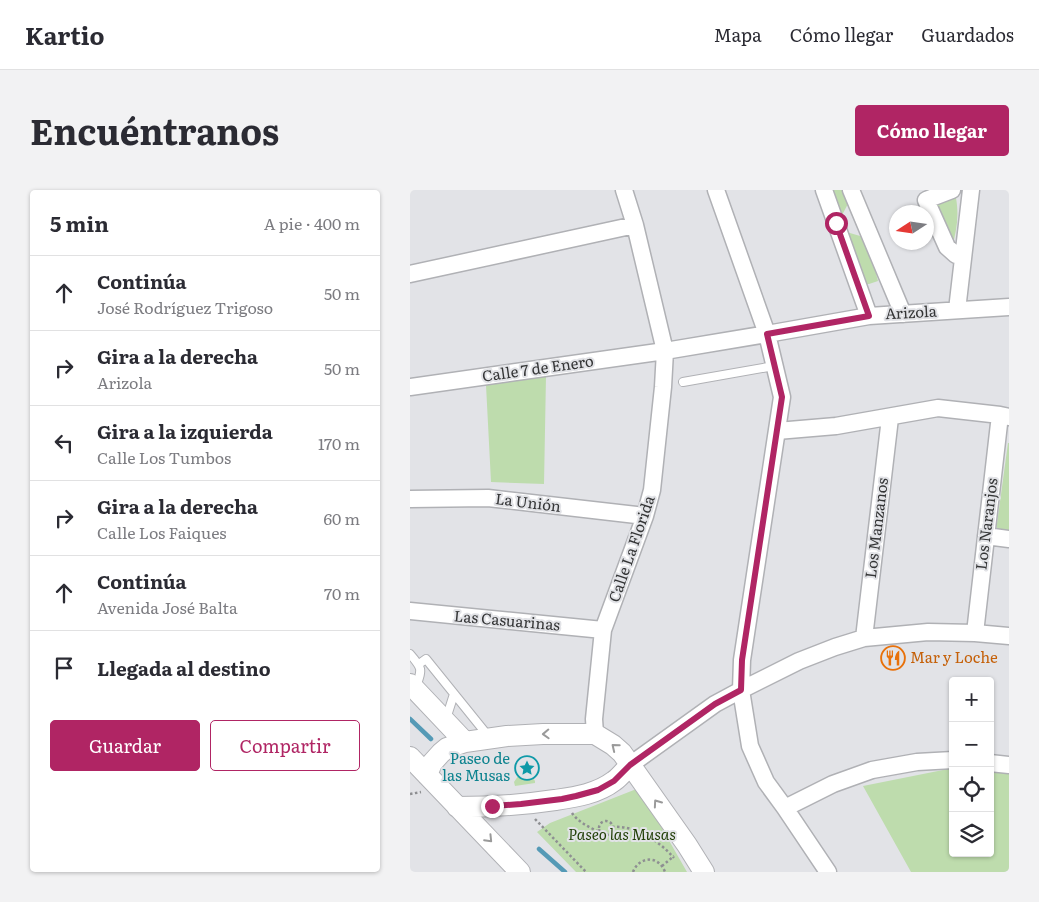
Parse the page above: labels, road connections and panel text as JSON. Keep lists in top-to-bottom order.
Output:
{
  "streets": {
    "street": [
      "Arizola",
      "Calle 7 de Enero",
      "La Unión",
      "Los Naranjos",
      "Los Manzanos",
      "Calle La Florida",
      "Las Casuarinas"
    ]
  },
  "crossings": [
    ["Arizola", "Calle 7 de Enero"],
    ["Arizola", "Calle La Florida"],
    ["Calle 7 de Enero", "Calle La Florida"],
    ["La Unión", "Calle La Florida"],
    ["Calle La Florida", "Las Casuarinas"]
  ],
  "parks": ["Paseo las Musas"],
  "places": {
    "restaurant": ["Mar y Loche"],
    "place": ["Paseo de las Musas"]
  },
  "north": "left",
  "page": {
    "header": "Kartio",
    "nav": ["Mapa", "Cómo llegar", "Guardados"],
    "title": "Encuéntranos",
    "buttons": [
      "Cómo llegar",
      ["Guardar", "Compartir"]
    ],
    "heading": ["5 min", "A pie · 400 m"],
    "list": [
      ["Continúa", "José Rodríguez Trigoso", "50 m"],
      ["Gira a la derecha", "Arizola", "50 m"],
      ["Gira a la izquierda", "Calle Los Tumbos", "170 m"],
      ["Gira a la derecha", "Calle Los Faiques", "60 m"],
      ["Continúa", "Avenida José Balta", "70 m"],
      "Llegada al destino"
    ],
    "map_buttons": ["+", "−"]
  }
}
